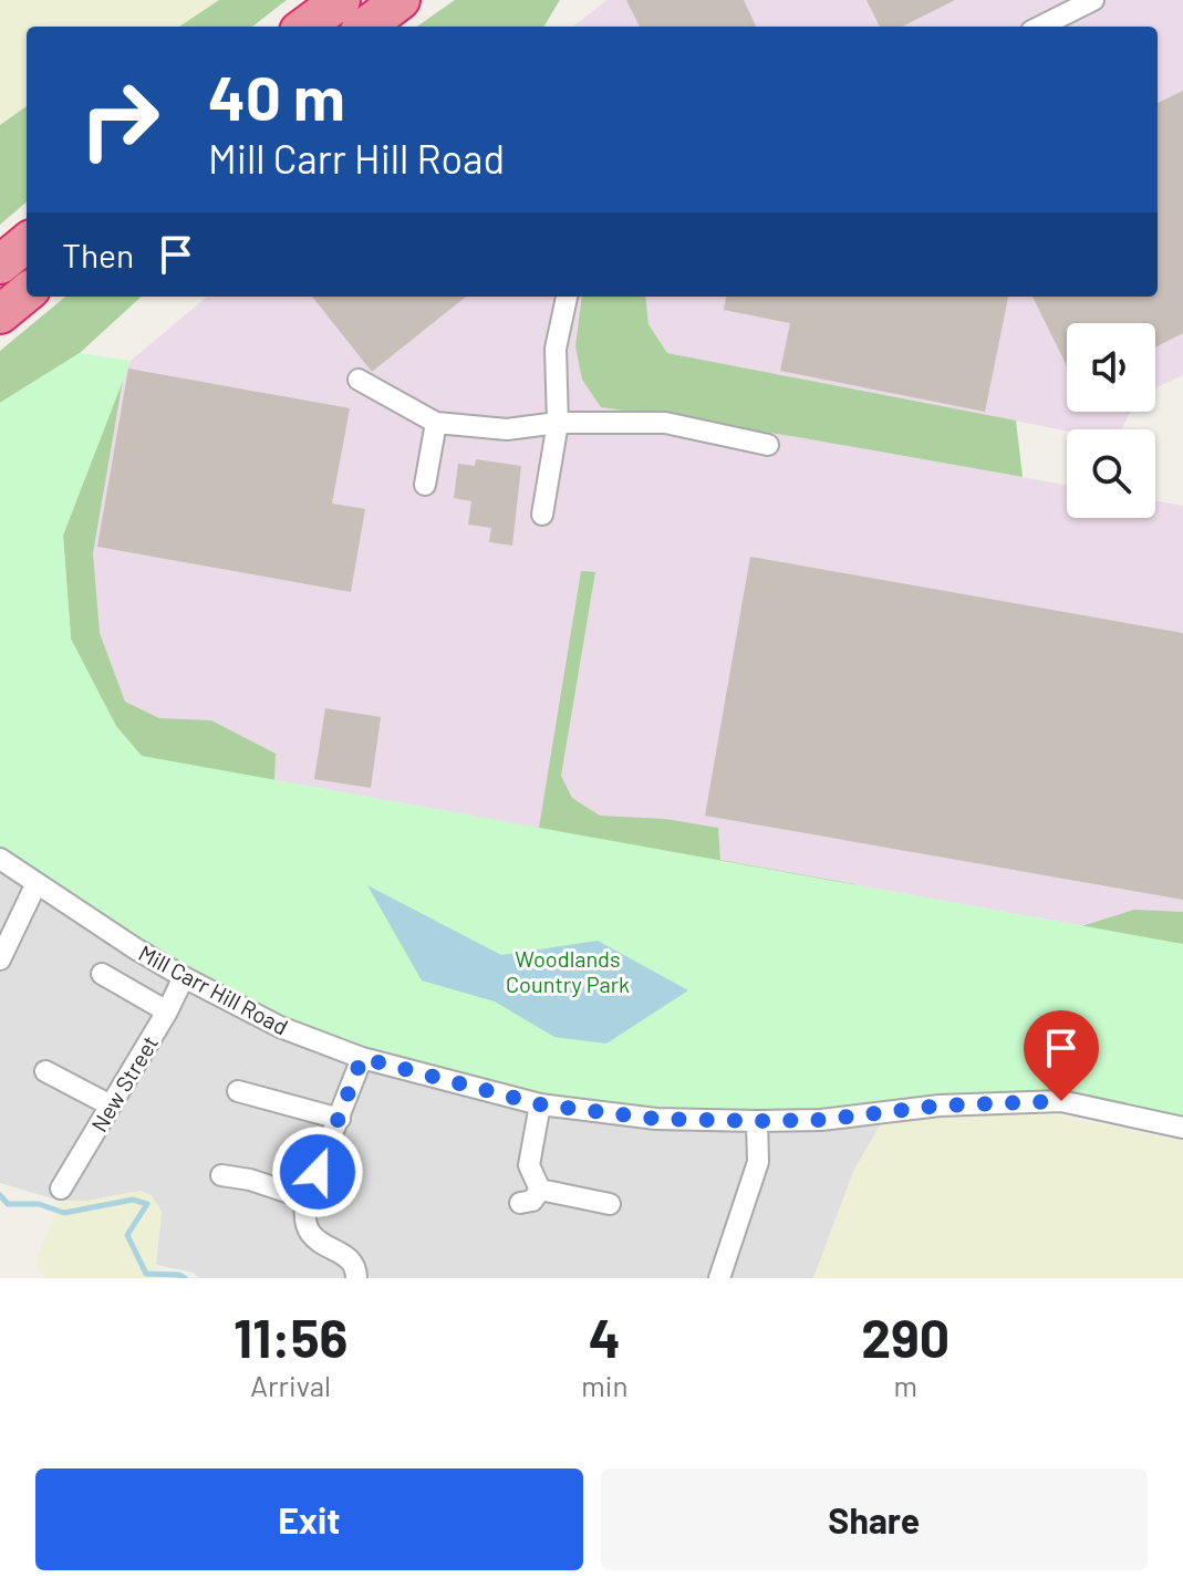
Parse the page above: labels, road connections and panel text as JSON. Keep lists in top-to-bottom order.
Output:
{
  "streets": {
    "street": ["Mill Carr Hill Road", "New Street"]
  },
  "crossings": [
    ["Mill Carr Hill Road", "New Street"]
  ],
  "parks": ["Woodlands Country Park"],
  "page": {
    "turn": ["40 m", "Mill Carr Hill Road"],
    "then": "Then",
    "eta": [
      "11:56",
      "Arrival",
      "4",
      "min",
      "290",
      "m"
    ],
    "buttons": ["Exit", "Share"]
  }
}
